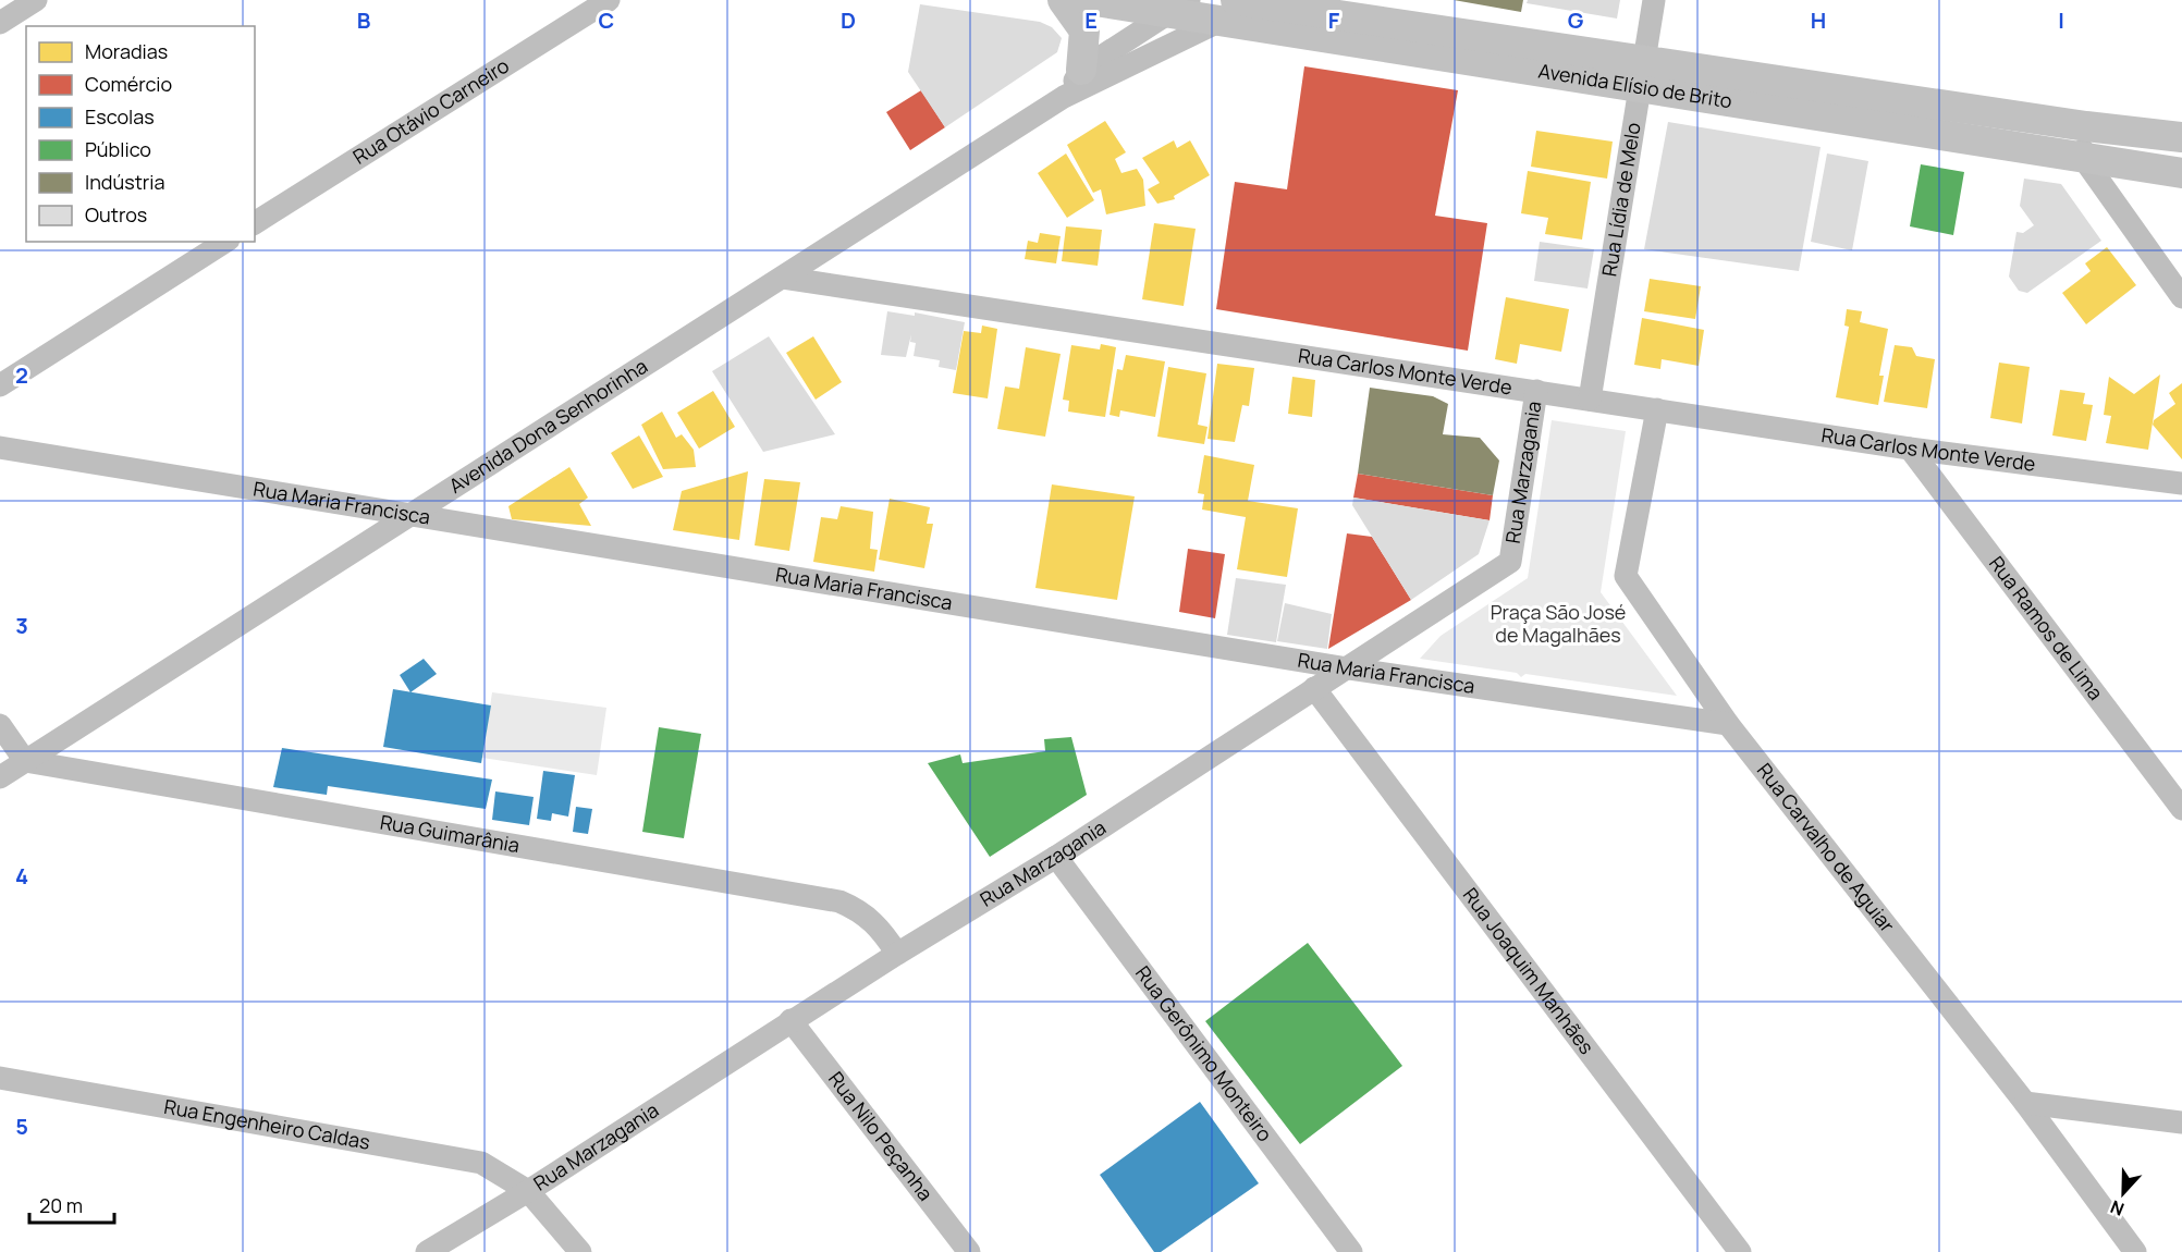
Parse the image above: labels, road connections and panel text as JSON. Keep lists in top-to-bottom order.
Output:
{
  "streets": {
    "street": [
      "Avenida Elísio de Brito",
      "Rua Otávio Carneiro",
      "Rua Lídia de Melo",
      "Rua Carlos Monte Verde",
      "Avenida Dona Senhorinha",
      "Rua Marzagania",
      "Rua Maria Francisca",
      "Rua Ramos de Lima",
      "Rua Guimarânia",
      "Rua Carvalho de Aguiar",
      "Rua Joaquim Manhães",
      "Rua Gerônimo Monteiro",
      "Rua Engenheiro Caldas",
      "Rua Nilo Peçanha"
    ]
  },
  "crossings": [
    ["Avenida Elísio de Brito", "Rua Lídia de Melo"],
    ["Avenida Elísio de Brito", "Avenida Dona Senhorinha"],
    ["Rua Lídia de Melo", "Rua Carlos Monte Verde"],
    ["Rua Carlos Monte Verde", "Avenida Dona Senhorinha"],
    ["Rua Carlos Monte Verde", "Rua Marzagania"],
    ["Rua Carlos Monte Verde", "Rua Ramos de Lima"],
    ["Rua Carlos Monte Verde", "Rua Carvalho de Aguiar"],
    ["Avenida Dona Senhorinha", "Rua Maria Francisca"],
    ["Avenida Dona Senhorinha", "Rua Guimarânia"],
    ["Rua Marzagania", "Rua Maria Francisca"],
    ["Rua Marzagania", "Rua Guimarânia"],
    ["Rua Marzagania", "Rua Joaquim Manhães"],
    ["Rua Marzagania", "Rua Gerônimo Monteiro"],
    ["Rua Marzagania", "Rua Engenheiro Caldas"],
    ["Rua Marzagania", "Rua Nilo Peçanha"],
    ["Rua Maria Francisca", "Rua Carvalho de Aguiar"]
  ],
  "parks": ["Praça São José de Magalhães"],
  "legend": [
    "Moradias",
    "Comércio",
    "Escolas",
    "Público",
    "Indústria",
    "Outros"
  ],
  "scale_bar": "20 m",
  "north": "bottom",
  "grid": {
    "columns": [
      "B",
      "C",
      "D",
      "E",
      "F",
      "G",
      "H",
      "I"
    ],
    "rows": [
      "2",
      "3",
      "4",
      "5"
    ]
  }
}
